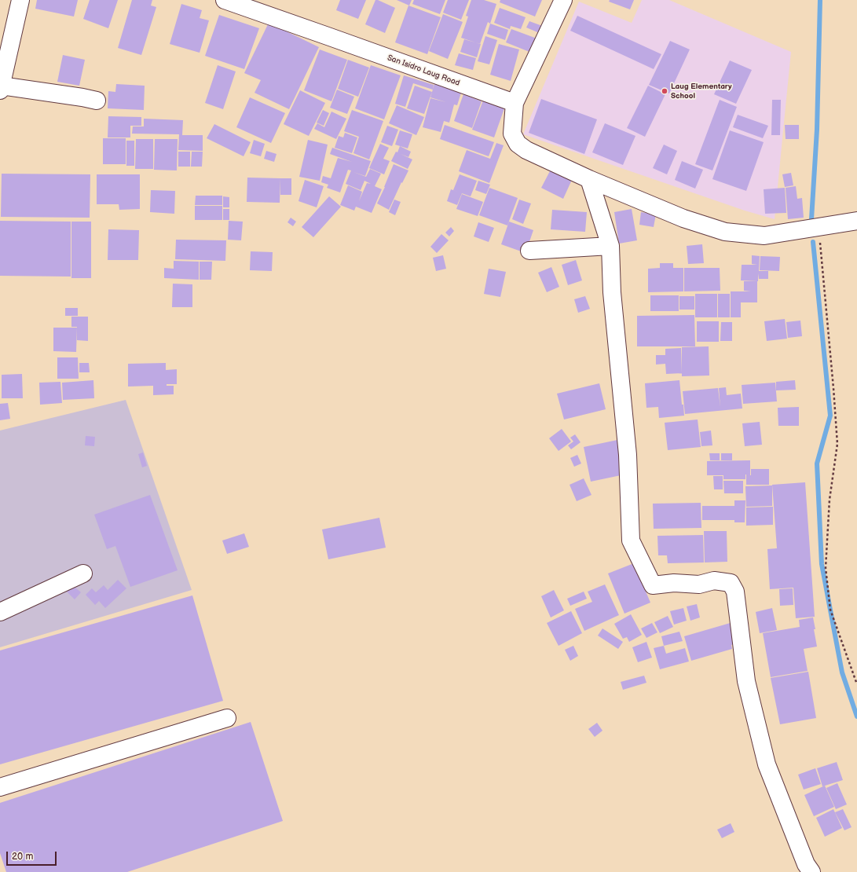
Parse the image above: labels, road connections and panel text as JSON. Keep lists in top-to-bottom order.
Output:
{
  "streets": {
    "street": ["San Isidro Laug Road"]
  },
  "places": ["Laug Elementary School"],
  "scale_bar": "20 m"
}
